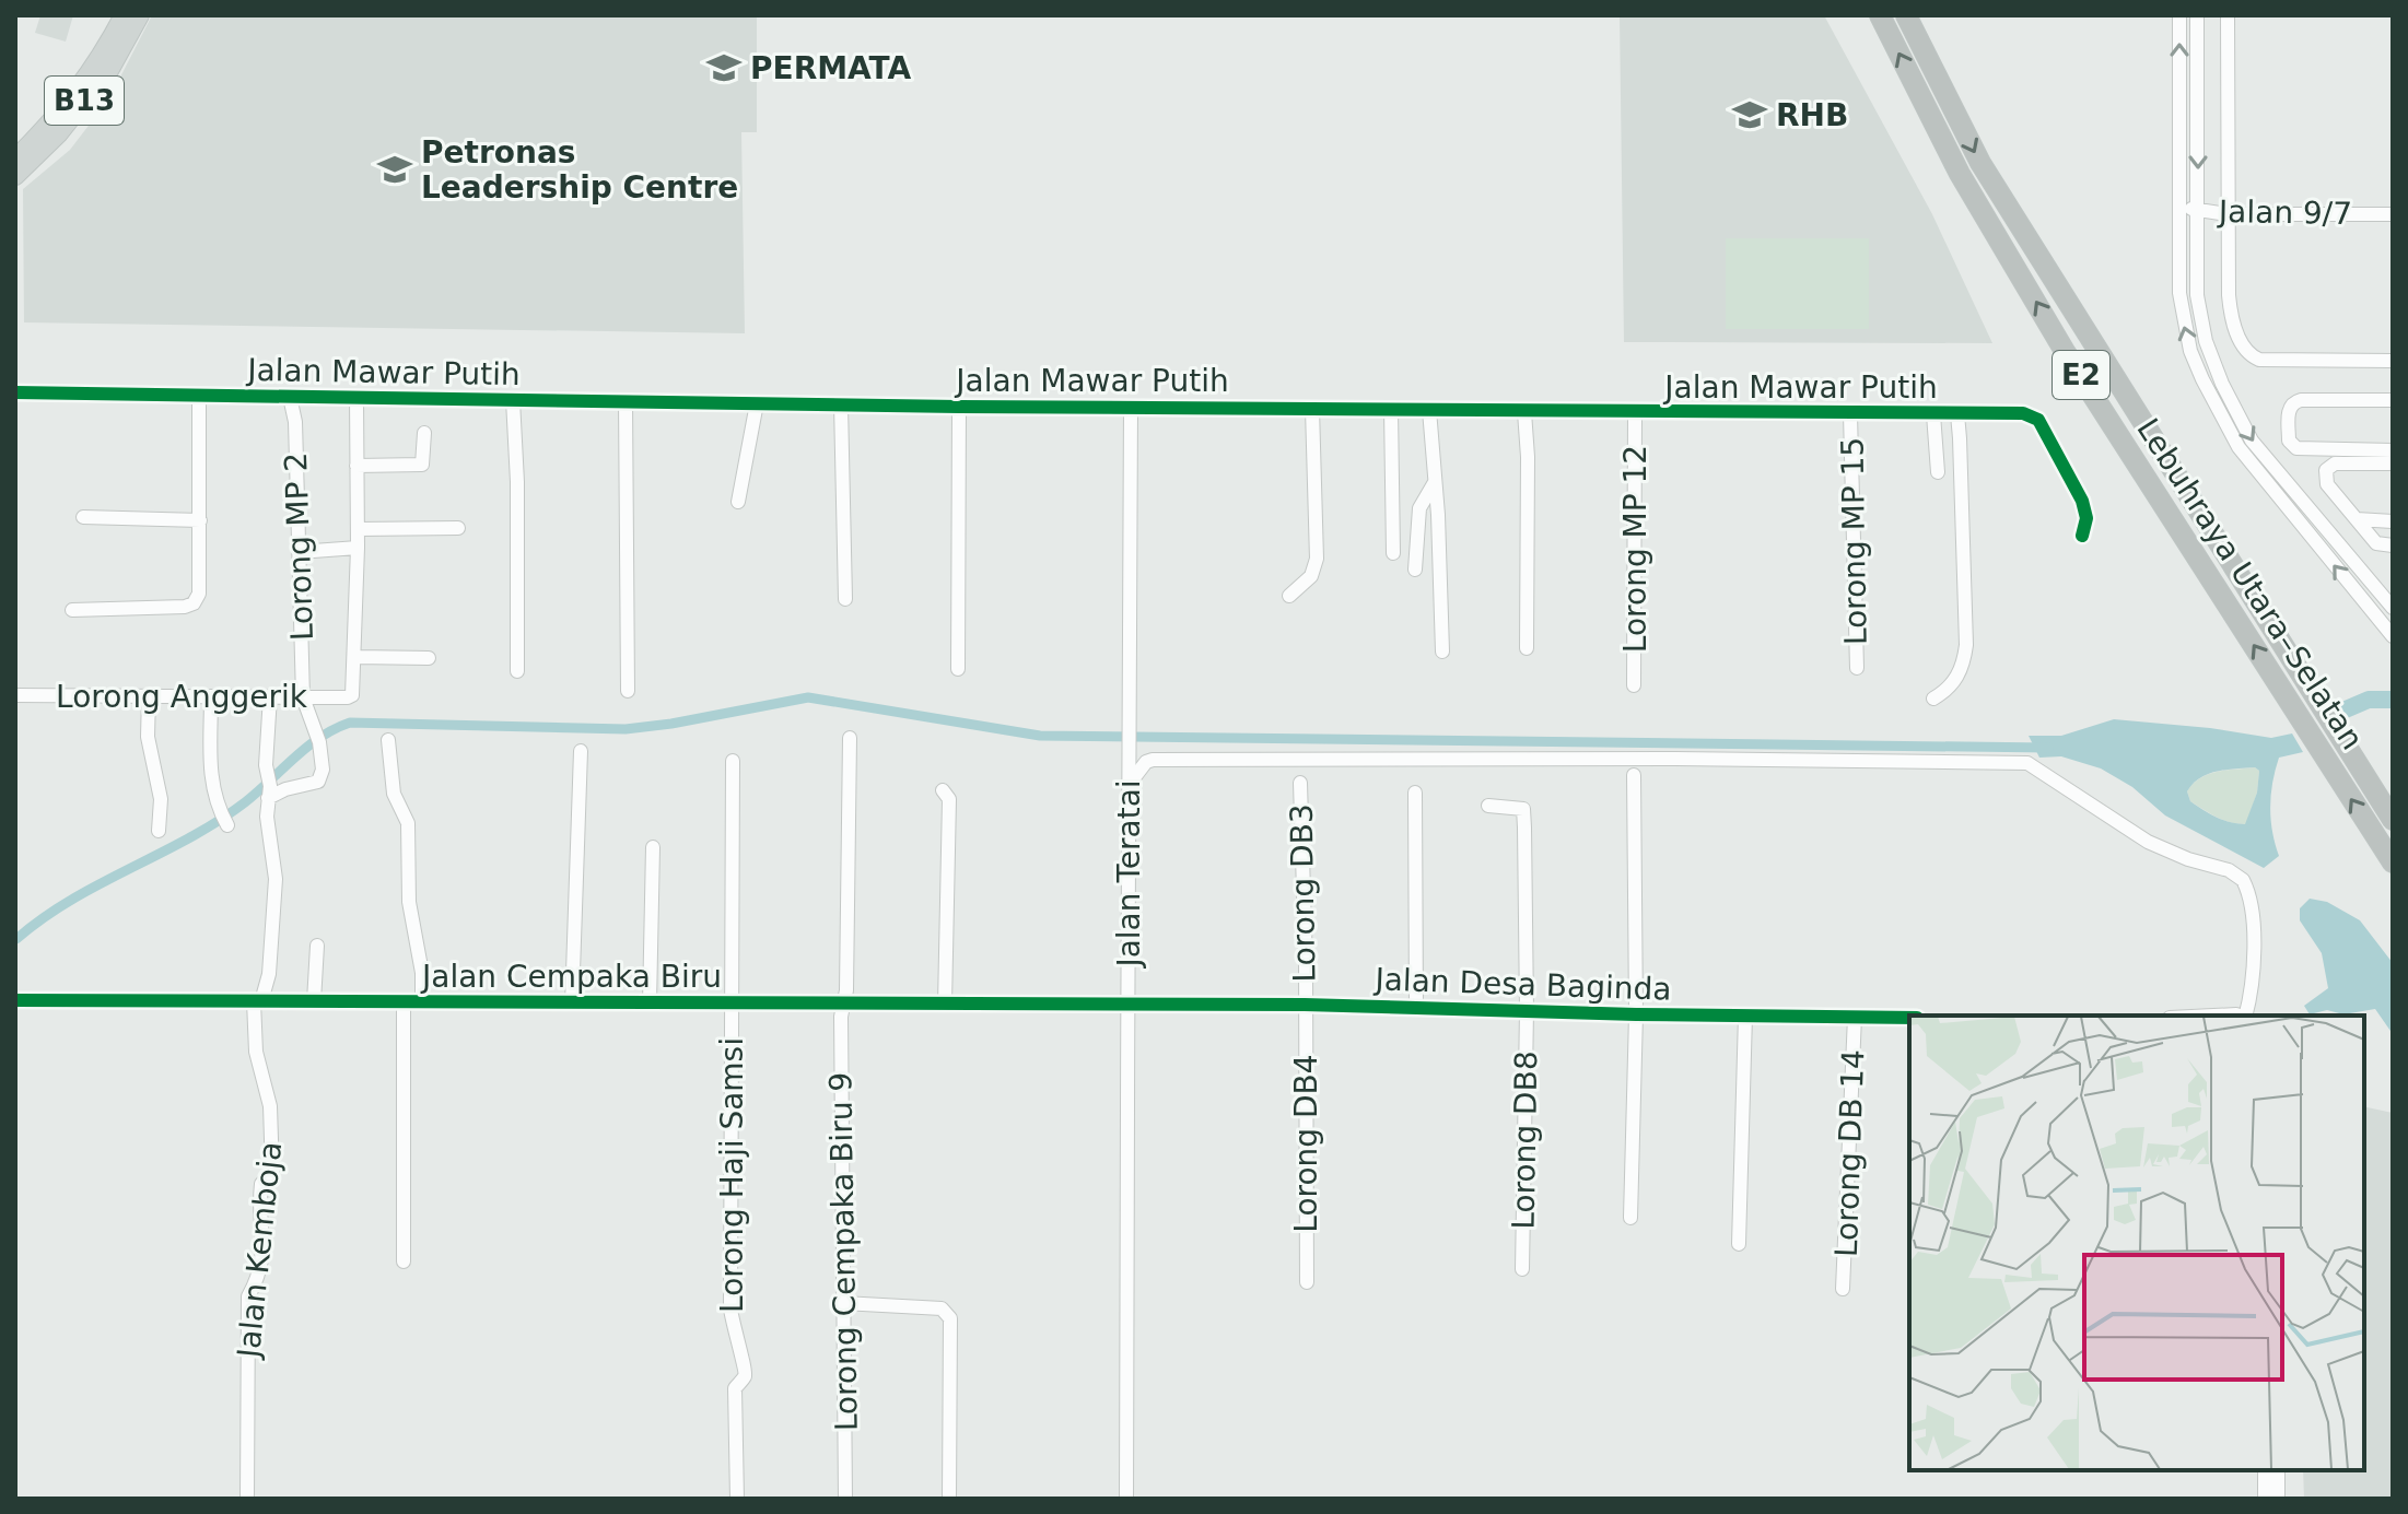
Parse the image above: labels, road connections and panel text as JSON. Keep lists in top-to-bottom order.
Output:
{
  "streets": {
    "highway": ["E2", "Lebuhraya Utara–Selatan"],
    "main road": ["B13"],
    "street": [
      "Jalan 9/7",
      "Jalan Mawar Putih",
      "Lorong MP 15",
      "Lorong MP 2",
      "Lorong MP 12",
      "Lorong Anggerik",
      "Jalan Teratai",
      "Lorong DB3",
      "Jalan Cempaka Biru",
      "Jalan Desa Baginda",
      "Lorong DB8",
      "Lorong DB4",
      "Lorong DB 14",
      "Lorong Haji Samsi",
      "Jalan Kemboja",
      "Lorong Cempaka Biru 9"
    ]
  },
  "crossings": [
    ["Jalan Mawar Putih", "Lorong MP 15"],
    ["Jalan Mawar Putih", "Lorong MP 2"],
    ["Jalan Mawar Putih", "Lorong MP 12"],
    ["Jalan Mawar Putih", "Jalan Teratai"],
    ["Lorong MP 2", "Lorong Anggerik"],
    ["Lorong MP 2", "Jalan Kemboja"],
    ["Lorong Anggerik", "Jalan Kemboja"],
    ["Jalan Teratai", "Jalan Cempaka Biru"],
    ["Jalan Teratai", "Jalan Desa Baginda"],
    ["Lorong DB3", "Jalan Desa Baginda"],
    ["Lorong DB3", "Lorong DB4"],
    ["Jalan Cempaka Biru", "Jalan Desa Baginda"],
    ["Jalan Cempaka Biru", "Lorong Haji Samsi"],
    ["Jalan Cempaka Biru", "Jalan Kemboja"],
    ["Jalan Cempaka Biru", "Lorong Cempaka Biru 9"],
    ["Jalan Desa Baginda", "Lorong DB8"],
    ["Jalan Desa Baginda", "Lorong DB4"],
    ["Jalan Desa Baginda", "Lorong DB 14"]
  ],
  "places": {
    "school or university": ["PERMATA", "RHB", "Petronas Leadership Centre"]
  }
}
